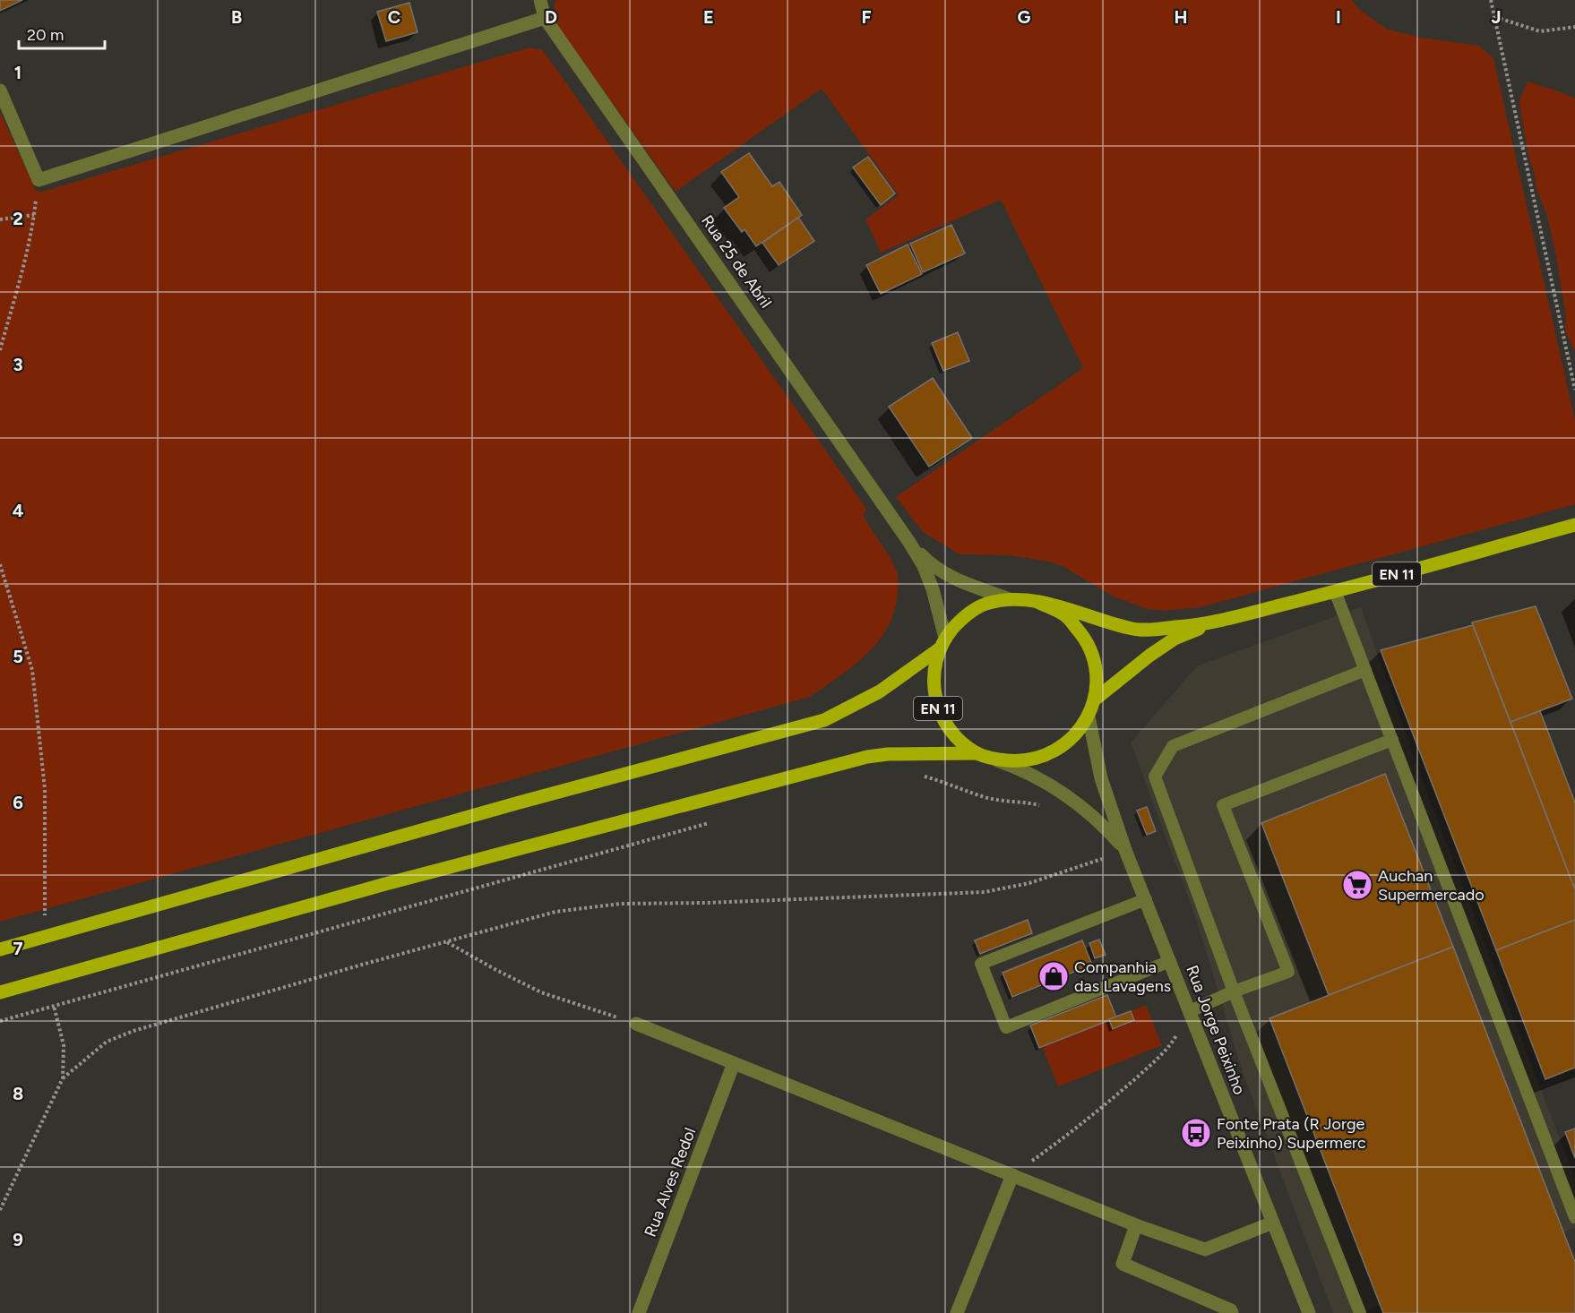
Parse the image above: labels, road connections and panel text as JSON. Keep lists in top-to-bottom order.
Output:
{
  "streets": {
    "main road": ["EN 11"],
    "street": ["Rua 25 de Abril", "Rua Jorge Peixinho", "Rua Alves Redol"]
  },
  "places": {
    "supermarket": ["Auchan Supermercado"],
    "shop": ["Companhia das Lavagens"],
    "bus stop": ["Fonte Prata (R Jorge Peixinho) Supermerc"]
  },
  "scale_bar": "20 m",
  "grid": {
    "columns": [
      "B",
      "C",
      "D",
      "E",
      "F",
      "G",
      "H",
      "I",
      "J"
    ],
    "rows": [
      "1",
      "2",
      "3",
      "4",
      "5",
      "6",
      "7",
      "8",
      "9"
    ]
  }
}
